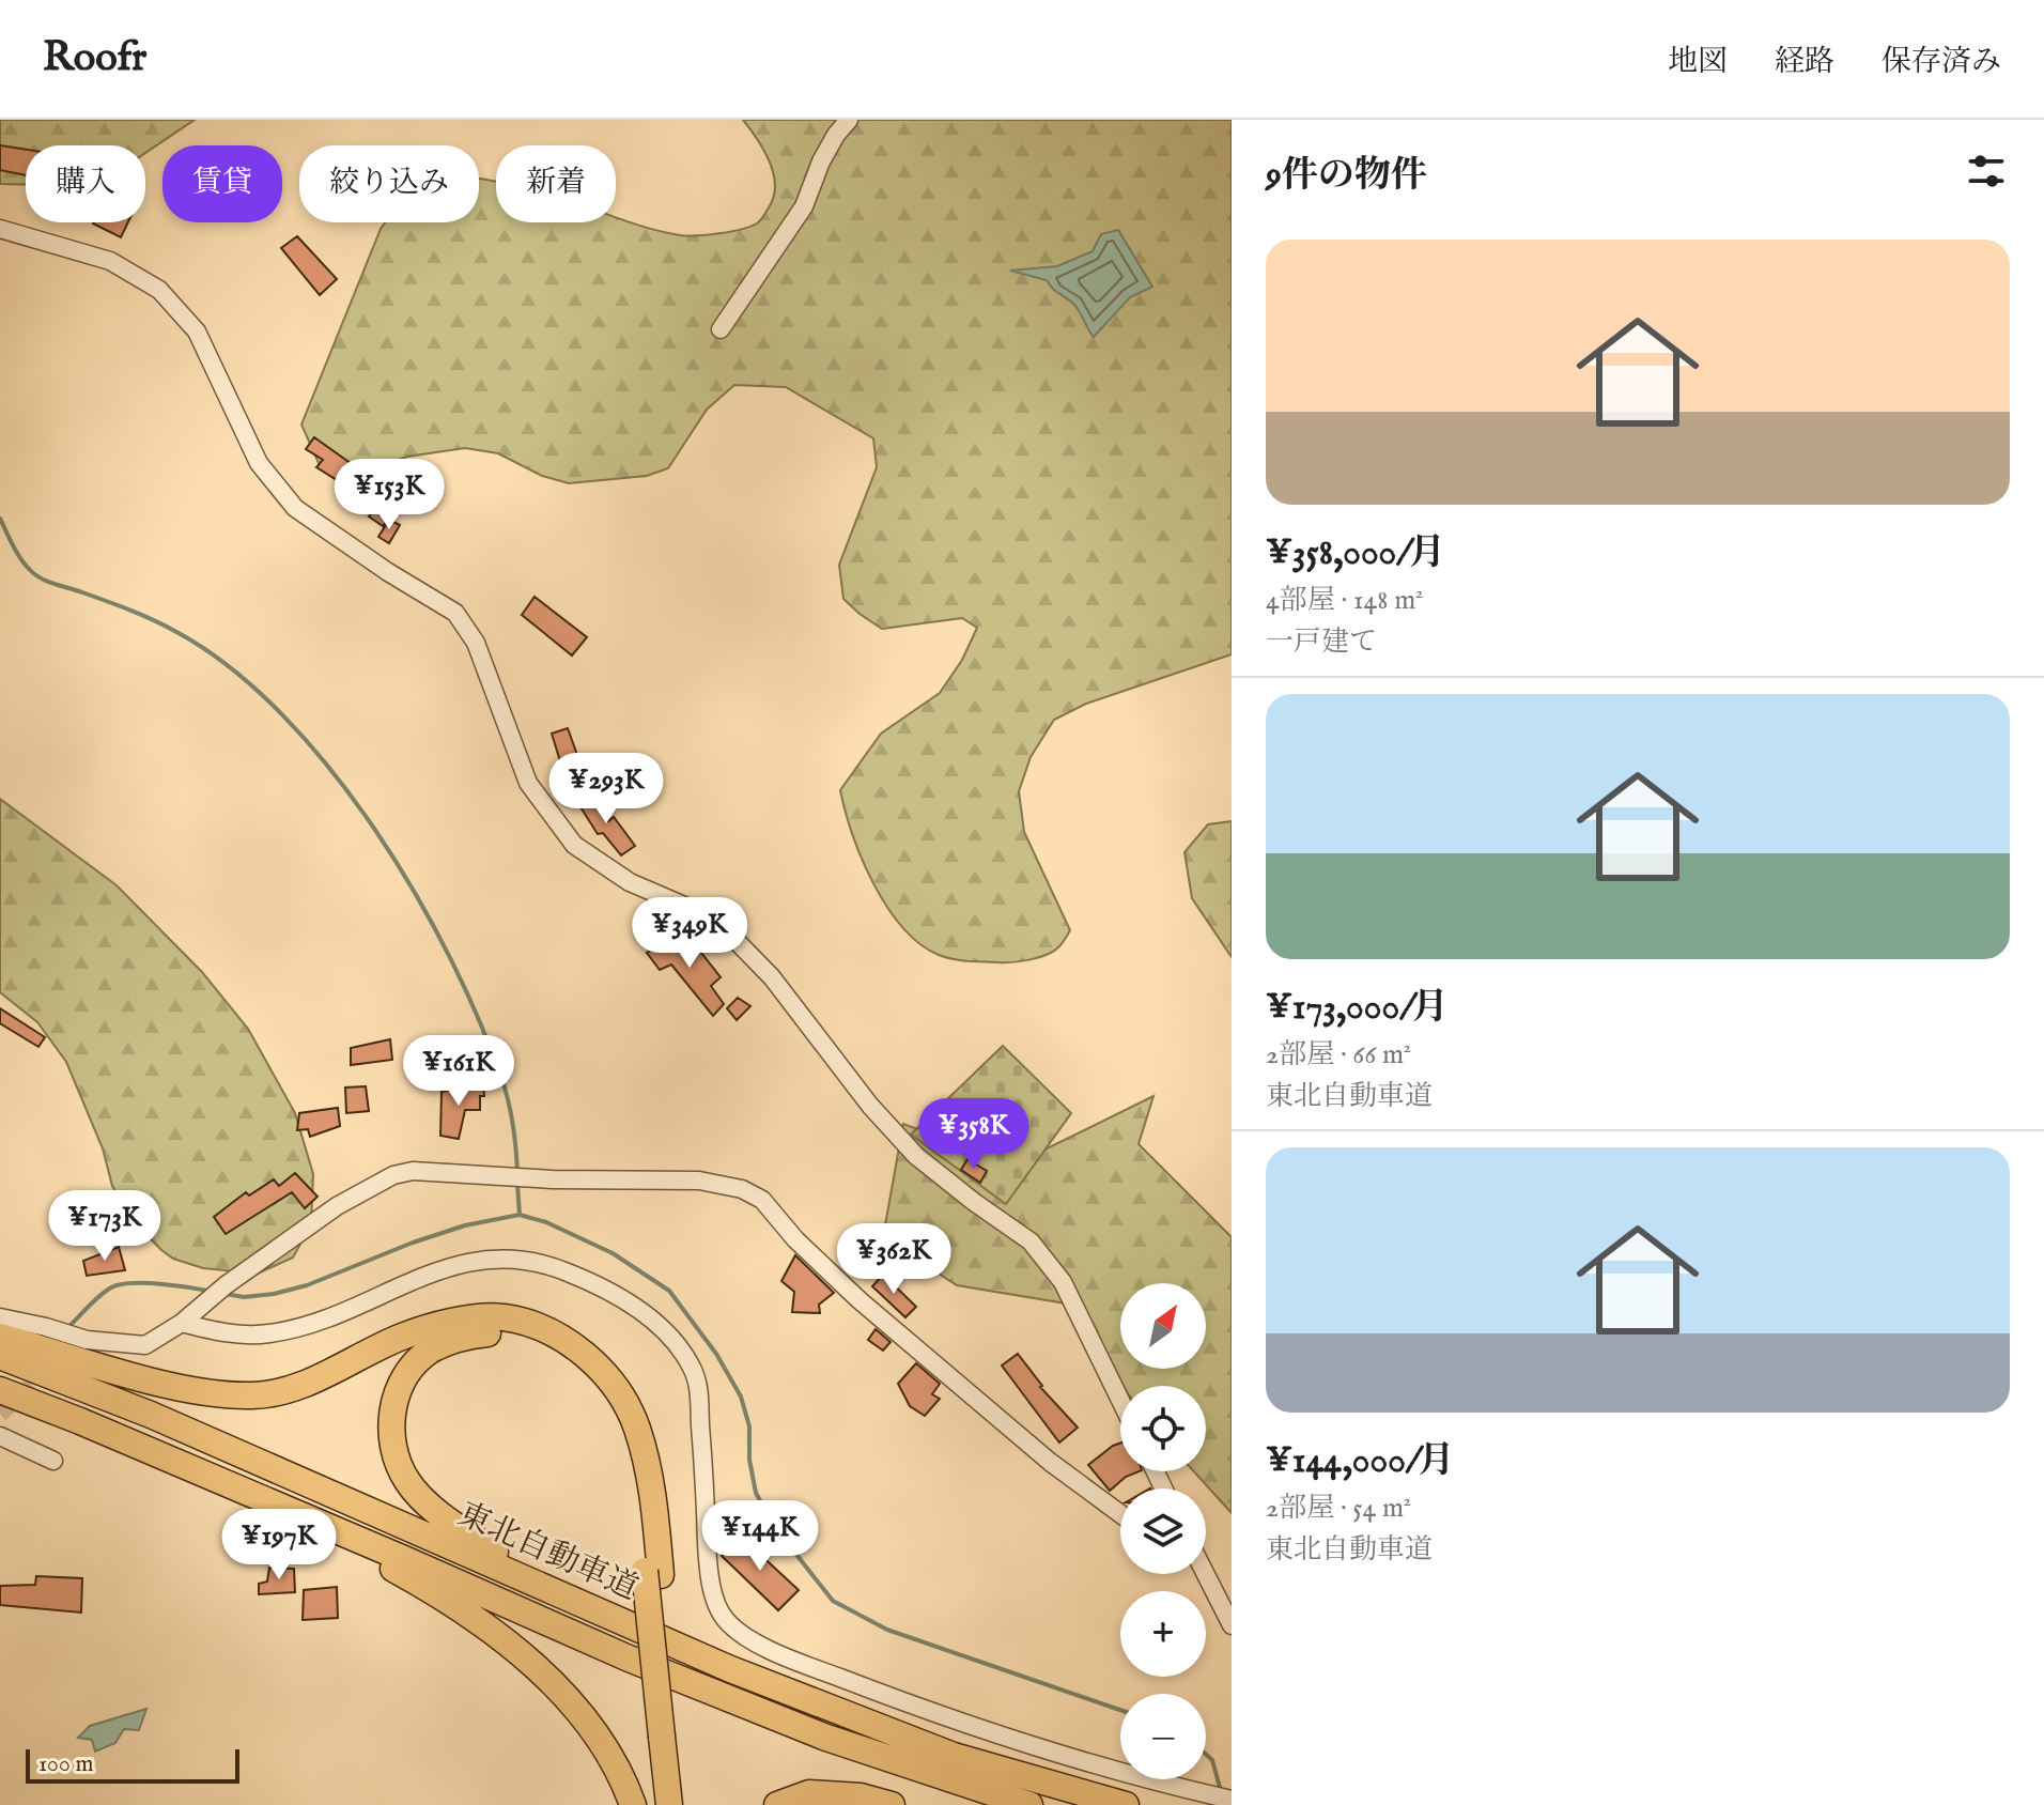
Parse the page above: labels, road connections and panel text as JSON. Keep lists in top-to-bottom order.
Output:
{
  "streets": {
    "highway": ["東北自動車道"]
  },
  "scale_bar": "100 m",
  "north": "top right",
  "page": {
    "header": "Roofr",
    "nav": ["地図", "経路", "保存済み"],
    "heading": "9件の物件",
    "chip": [
      "購入",
      "賃貸",
      "絞り込み",
      "新着"
    ],
    "list": [
      {
        "name": "¥358,000/月",
        "note": "4部屋 · 148 m² · 一戸建て"
      },
      {
        "name": "¥173,000/月",
        "note": "2部屋 · 66 m² · 東北自動車道"
      },
      {
        "name": "¥144,000/月",
        "note": "2部屋 · 54 m² · 東北自動車道"
      }
    ],
    "price": [
      "¥153K",
      "¥293K",
      "¥349K",
      "¥161K",
      "¥358K",
      "¥173K",
      "¥362K",
      "¥144K",
      "¥197K"
    ],
    "map_buttons": ["+", "−"],
    "scale": "100 m"
  }
}
